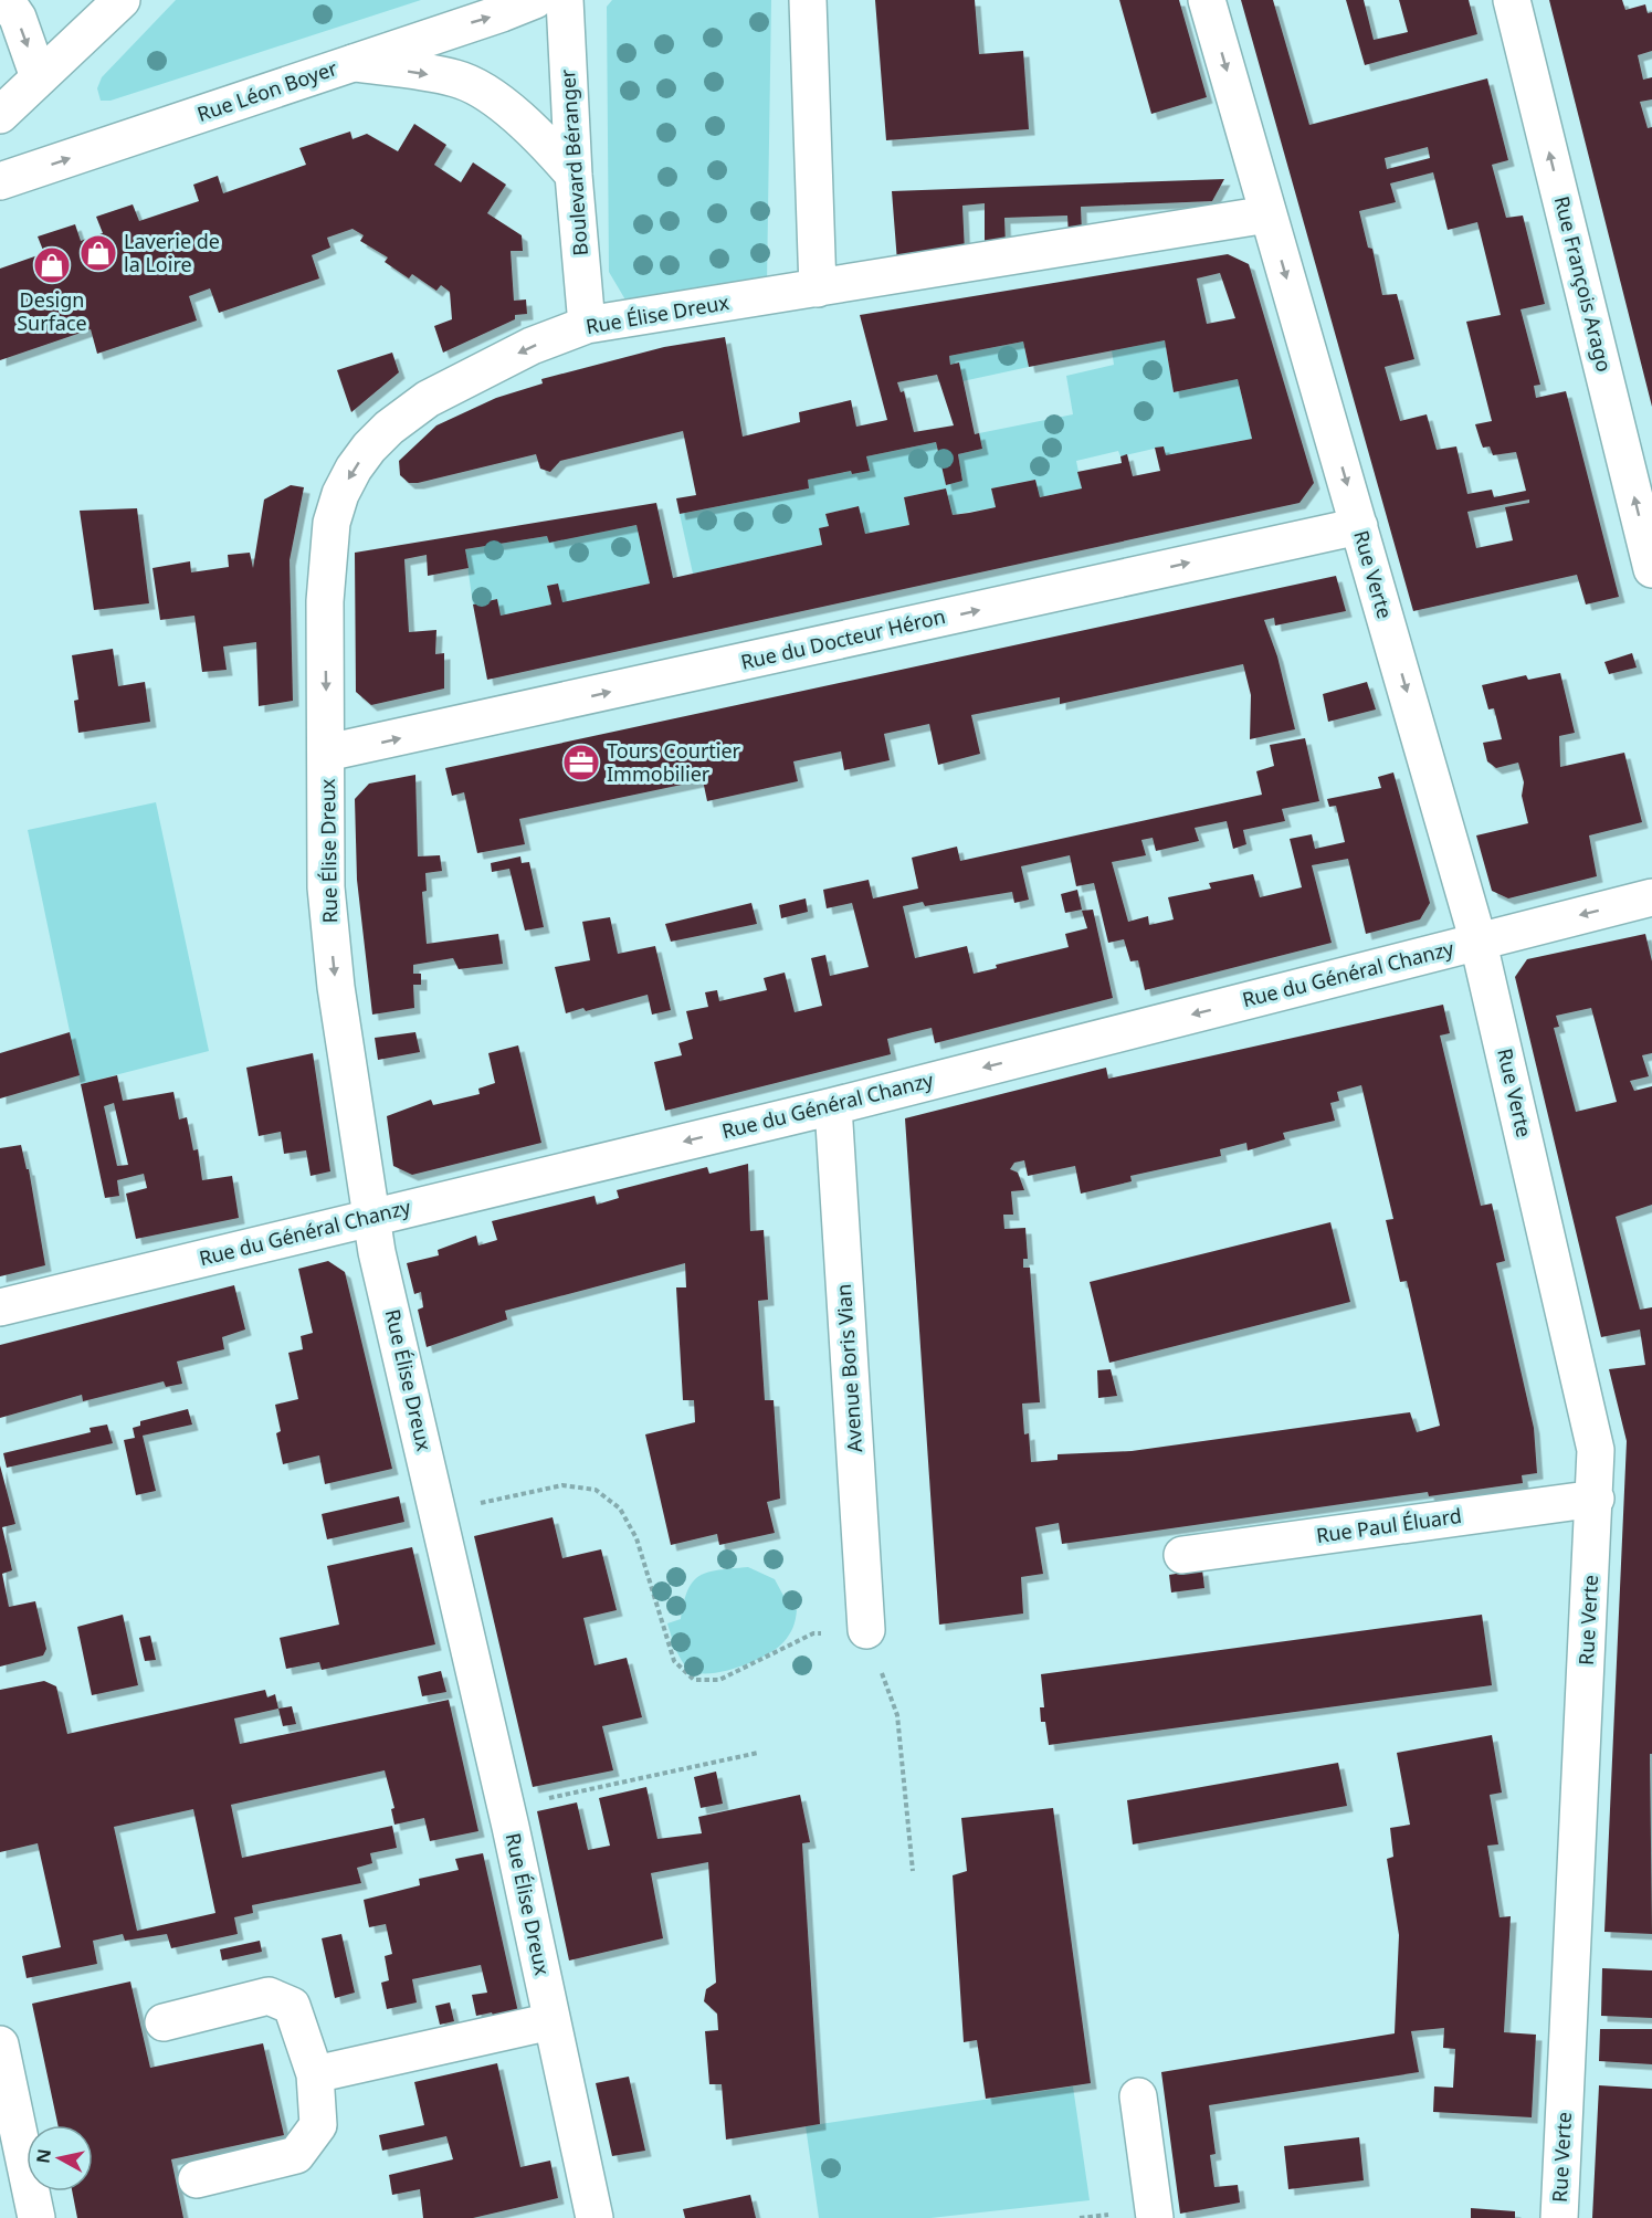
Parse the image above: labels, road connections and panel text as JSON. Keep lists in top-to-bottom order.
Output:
{
  "streets": {
    "street": [
      "Rue Léon Boyer",
      "Boulevard Béranger",
      "Rue François Arago",
      "Rue Élise Dreux",
      "Rue Verte",
      "Rue du Docteur Héron",
      "Rue du Général Chanzy",
      "Avenue Boris Vian",
      "Rue Paul Éluard"
    ]
  },
  "crossings": [
    ["Boulevard Béranger", "Rue Élise Dreux"],
    ["Rue Élise Dreux", "Rue Verte"],
    ["Rue Élise Dreux", "Rue du Docteur Héron"],
    ["Rue Élise Dreux", "Rue du Général Chanzy"],
    ["Rue Verte", "Rue du Docteur Héron"],
    ["Rue Verte", "Rue du Général Chanzy"],
    ["Rue Verte", "Rue Paul Éluard"],
    ["Rue du Général Chanzy", "Avenue Boris Vian"]
  ],
  "one_way": [
    "Rue Léon Boyer",
    "Rue François Arago",
    "Rue Verte",
    "Rue du Docteur Héron",
    "Rue du Général Chanzy"
  ],
  "places": {
    "shop": ["Laverie de la Loire", "Design Surface"],
    "office": ["Tours Courtier Immobilier"]
  },
  "north": "left"
}
